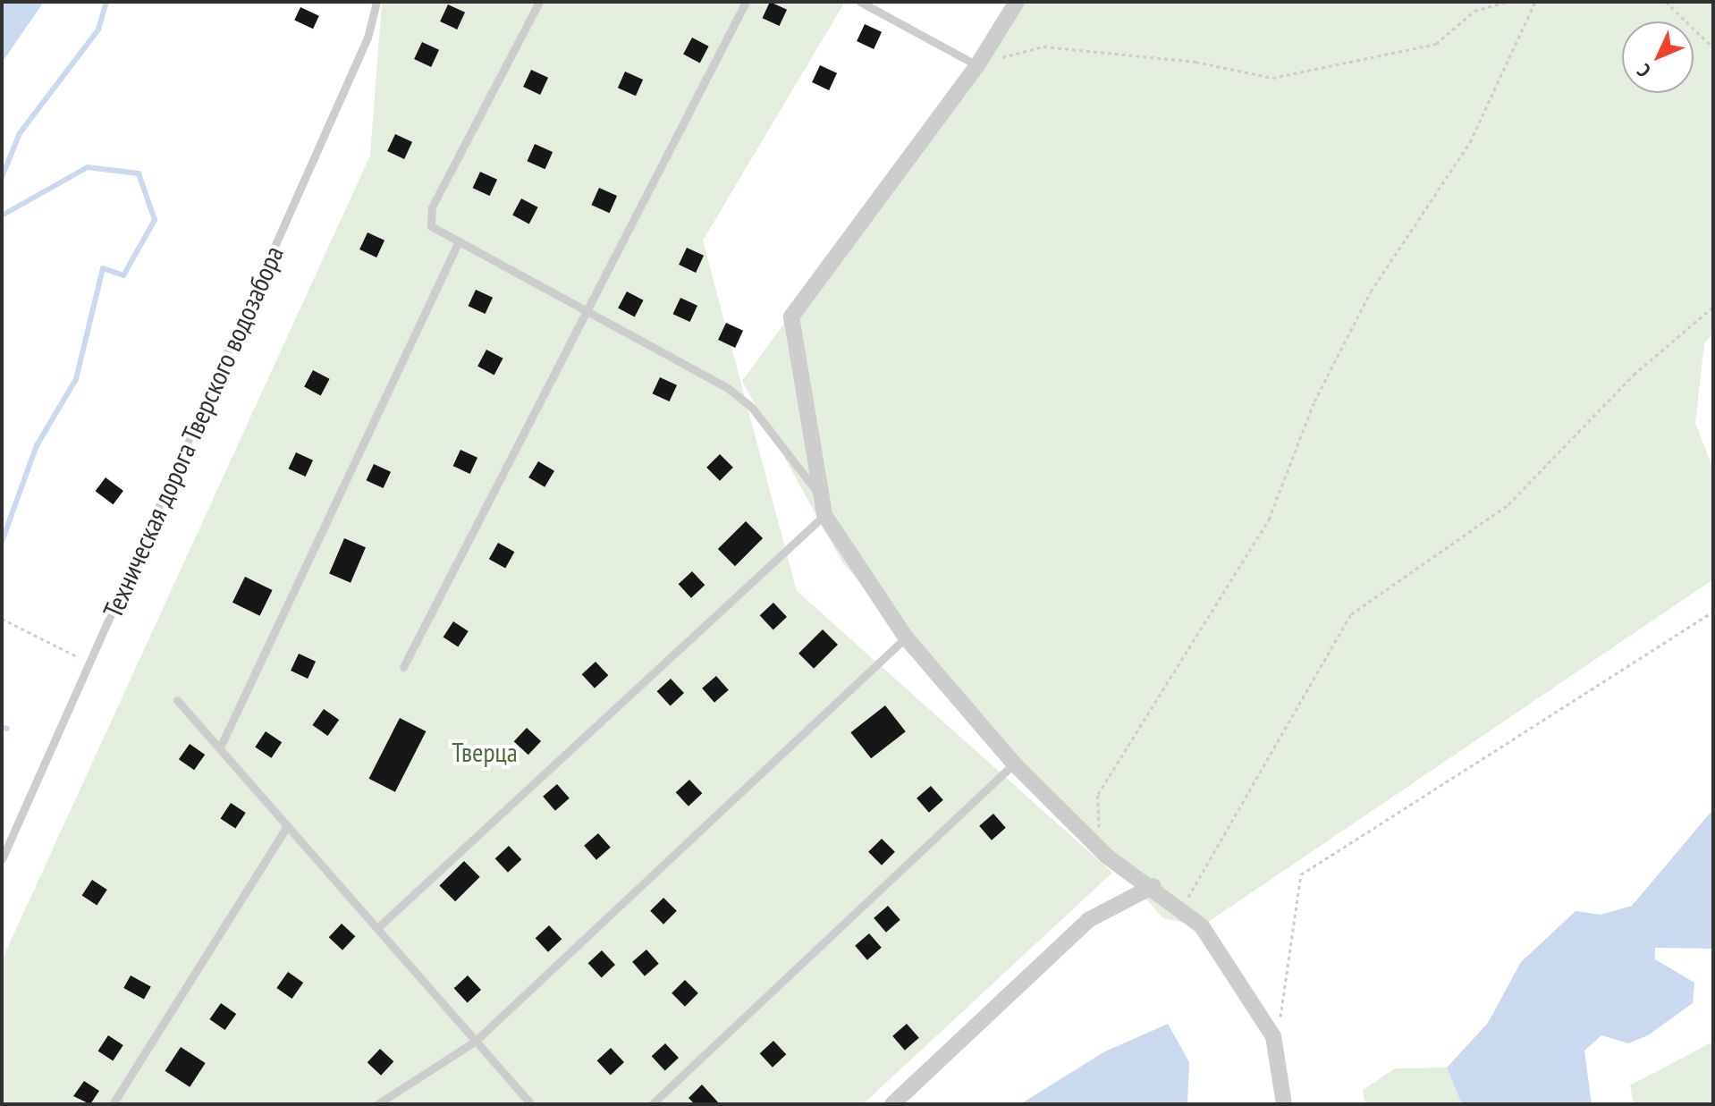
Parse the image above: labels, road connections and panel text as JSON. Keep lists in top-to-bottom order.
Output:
{
  "streets": {
    "lane": ["Техническая дорога Тверского водозабора"]
  },
  "parks": ["Тверца"],
  "north": "bottom left"
}
